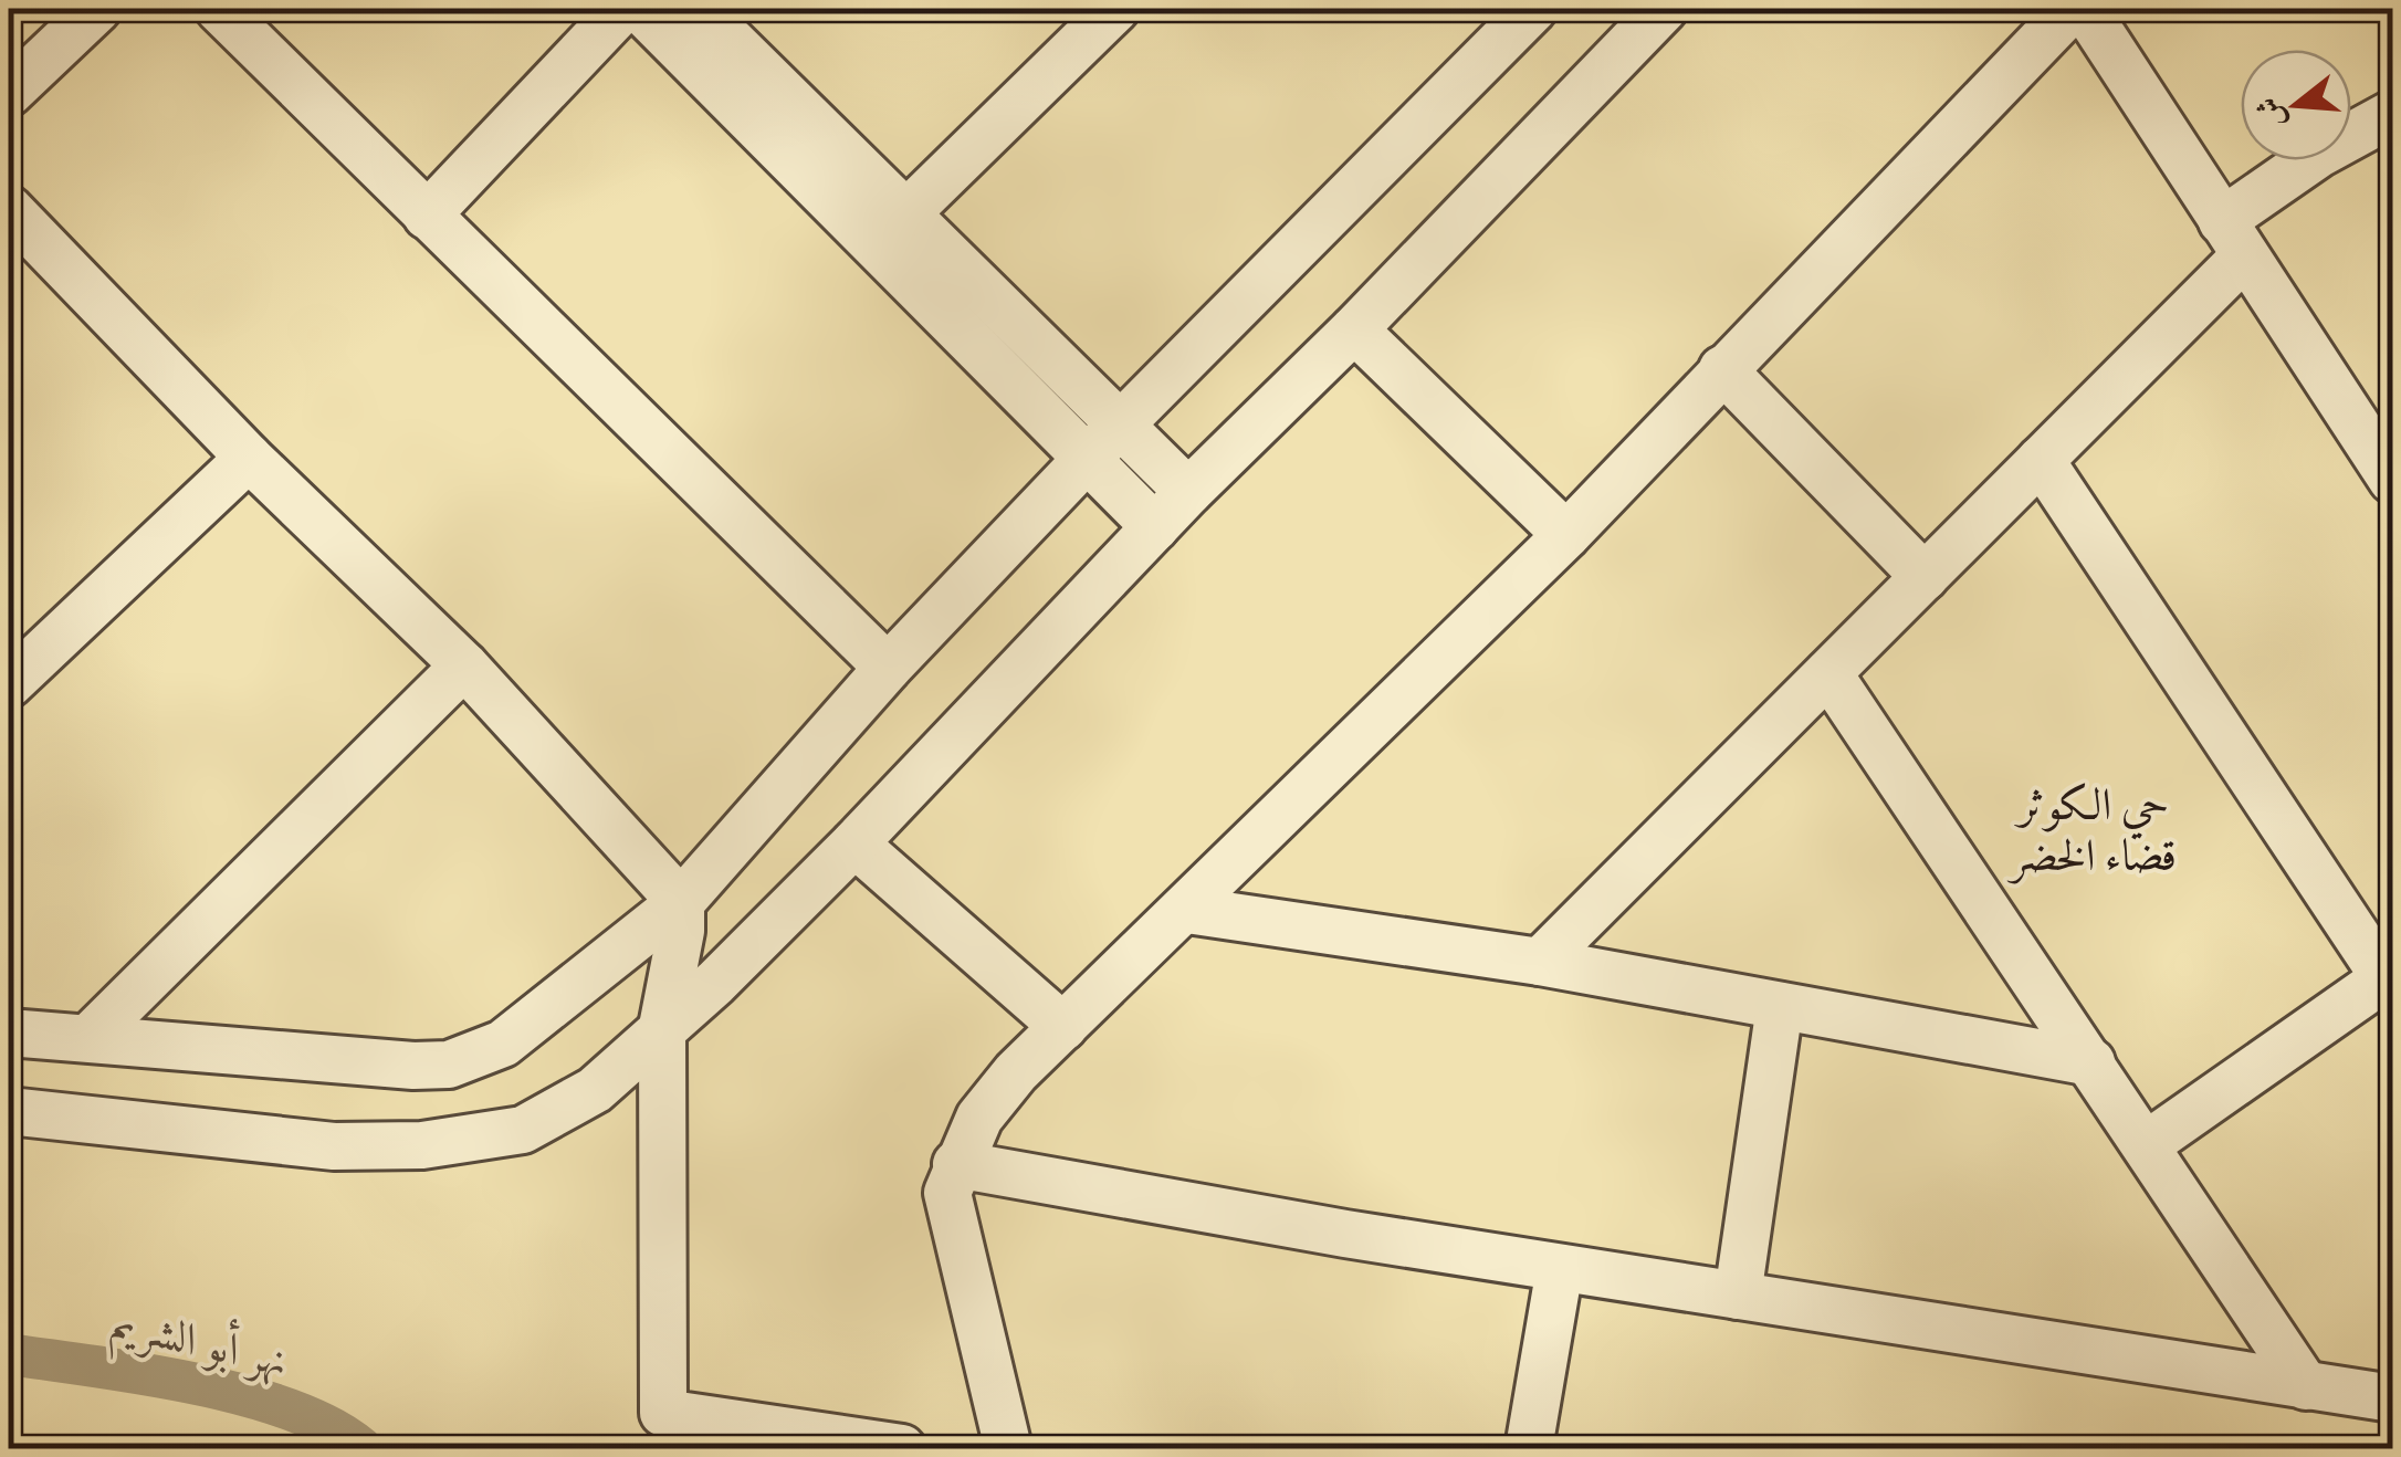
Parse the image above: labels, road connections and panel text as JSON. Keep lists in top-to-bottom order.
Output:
{
  "districts": ["حي الكوثر قضاء الخضر"],
  "water": ["نهر أبو الشريم"],
  "north": "left"
}
